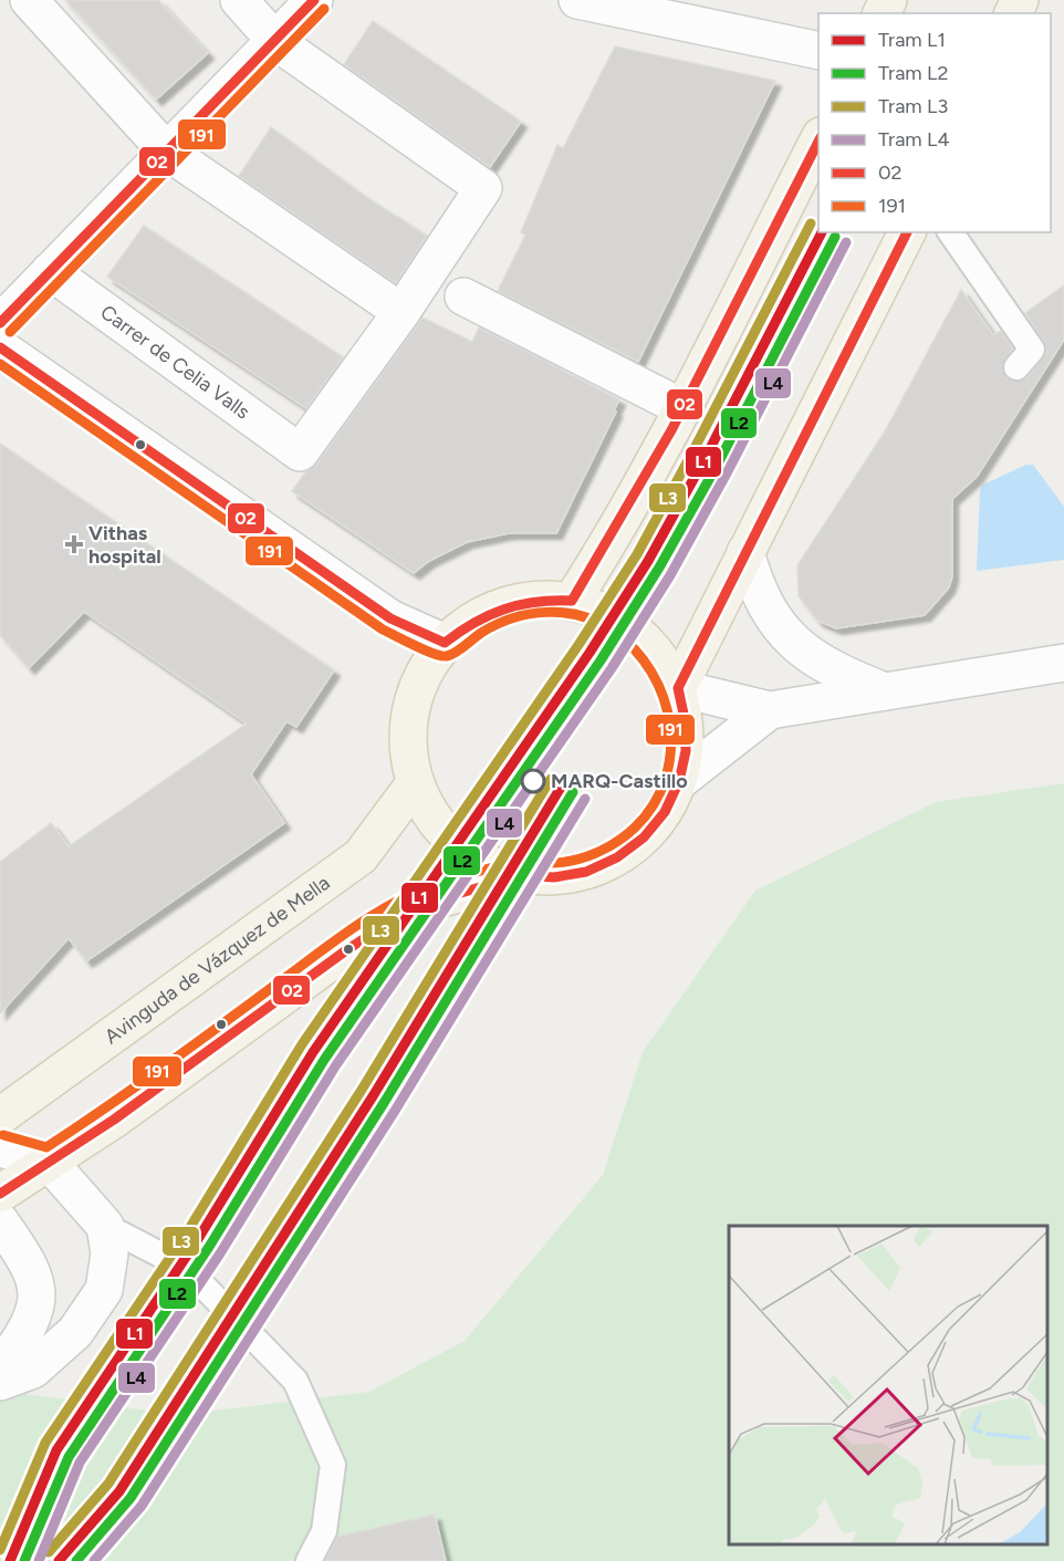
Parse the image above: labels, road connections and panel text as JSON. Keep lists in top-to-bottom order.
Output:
{
  "streets": {
    "main road": ["Avinguda de Vázquez de Mella"],
    "street": ["Carrer de Celia Valls"]
  },
  "places": {
    "health": ["Vithas hospital"],
    "other": ["MARQ-Castillo"]
  },
  "lines": [
    "transit line 02",
    "transit line 191",
    "tram line L3",
    "tram line L1",
    "tram line L2",
    "tram line L4"
  ],
  "legend": [
    "Tram L1",
    "Tram L2",
    "Tram L3",
    "Tram L4",
    "02",
    "191"
  ]
}
